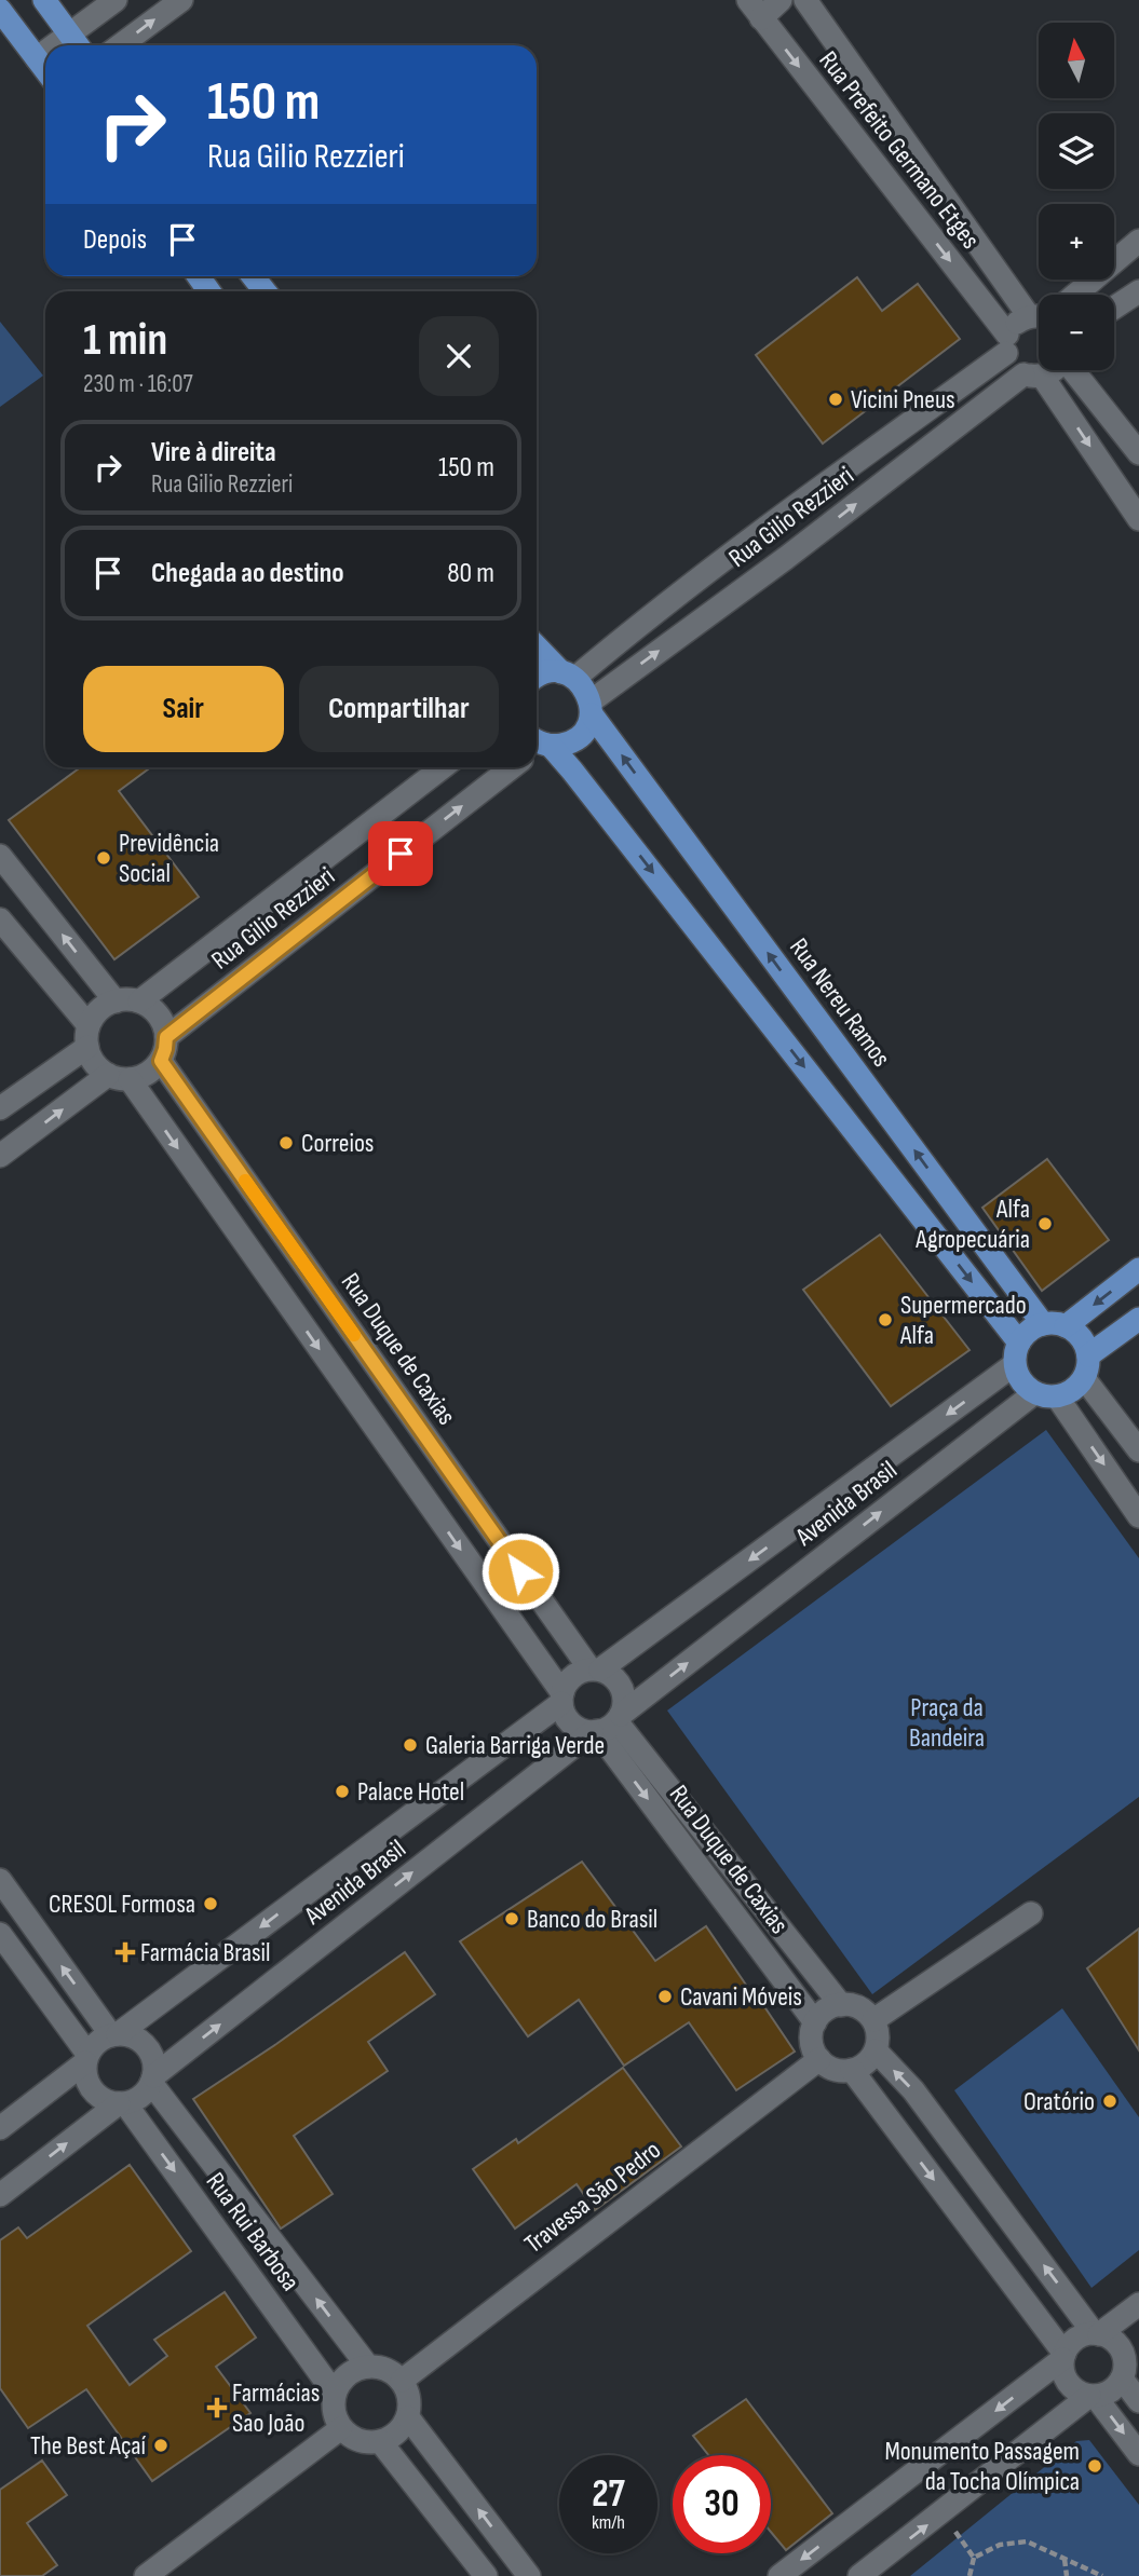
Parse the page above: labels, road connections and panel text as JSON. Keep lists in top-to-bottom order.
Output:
{
  "streets": {
    "main road": ["Rua Nereu Ramos"],
    "street": [
      "Rua Prefeito Germano Etges",
      "Rua Gilio Rezzieri",
      "Rua Duque de Caxias",
      "Avenida Brasil",
      "Travessa São Pedro",
      "Rua Rui Barbosa"
    ]
  },
  "crossings": [
    ["Rua Prefeito Germano Etges", "Rua Gilio Rezzieri"],
    ["Rua Gilio Rezzieri", "Rua Nereu Ramos"],
    ["Rua Gilio Rezzieri", "Rua Duque de Caxias"],
    ["Rua Nereu Ramos", "Avenida Brasil"],
    ["Rua Duque de Caxias", "Avenida Brasil"],
    ["Rua Duque de Caxias", "Travessa São Pedro"],
    ["Avenida Brasil", "Rua Rui Barbosa"],
    ["Travessa São Pedro", "Rua Rui Barbosa"]
  ],
  "parks": ["Praça da Bandeira"],
  "places": {
    "other": [
      "Vicini Pneus",
      "Previdência Social",
      "Correios",
      "Alfa Agropecuária",
      "Supermercado Alfa",
      "Galeria Barriga Verde",
      "Palace Hotel",
      "CRESOL Formosa",
      "Banco do Brasil",
      "Cavani Móveis",
      "Oratório",
      "The Best Açaí",
      "Monumento Passagem da Tocha Olímpica"
    ],
    "health": ["Farmácia Brasil", "Farmácias Sao João"]
  },
  "north": "top",
  "page": {
    "map_buttons": ["+", "−"],
    "turn": ["150 m", "Rua Gilio Rezzieri"],
    "then": "Depois",
    "heading": ["1 min", "230 m · 16:07"],
    "list": [
      {
        "name": "Vire à direita",
        "note": "Rua Gilio Rezzieri",
        "value": "150 m"
      },
      {
        "name": "Chegada ao destino",
        "value": "80 m"
      }
    ],
    "buttons": ["Sair", "Compartilhar"],
    "speed": "27 km/h",
    "limit": "30"
  }
}
